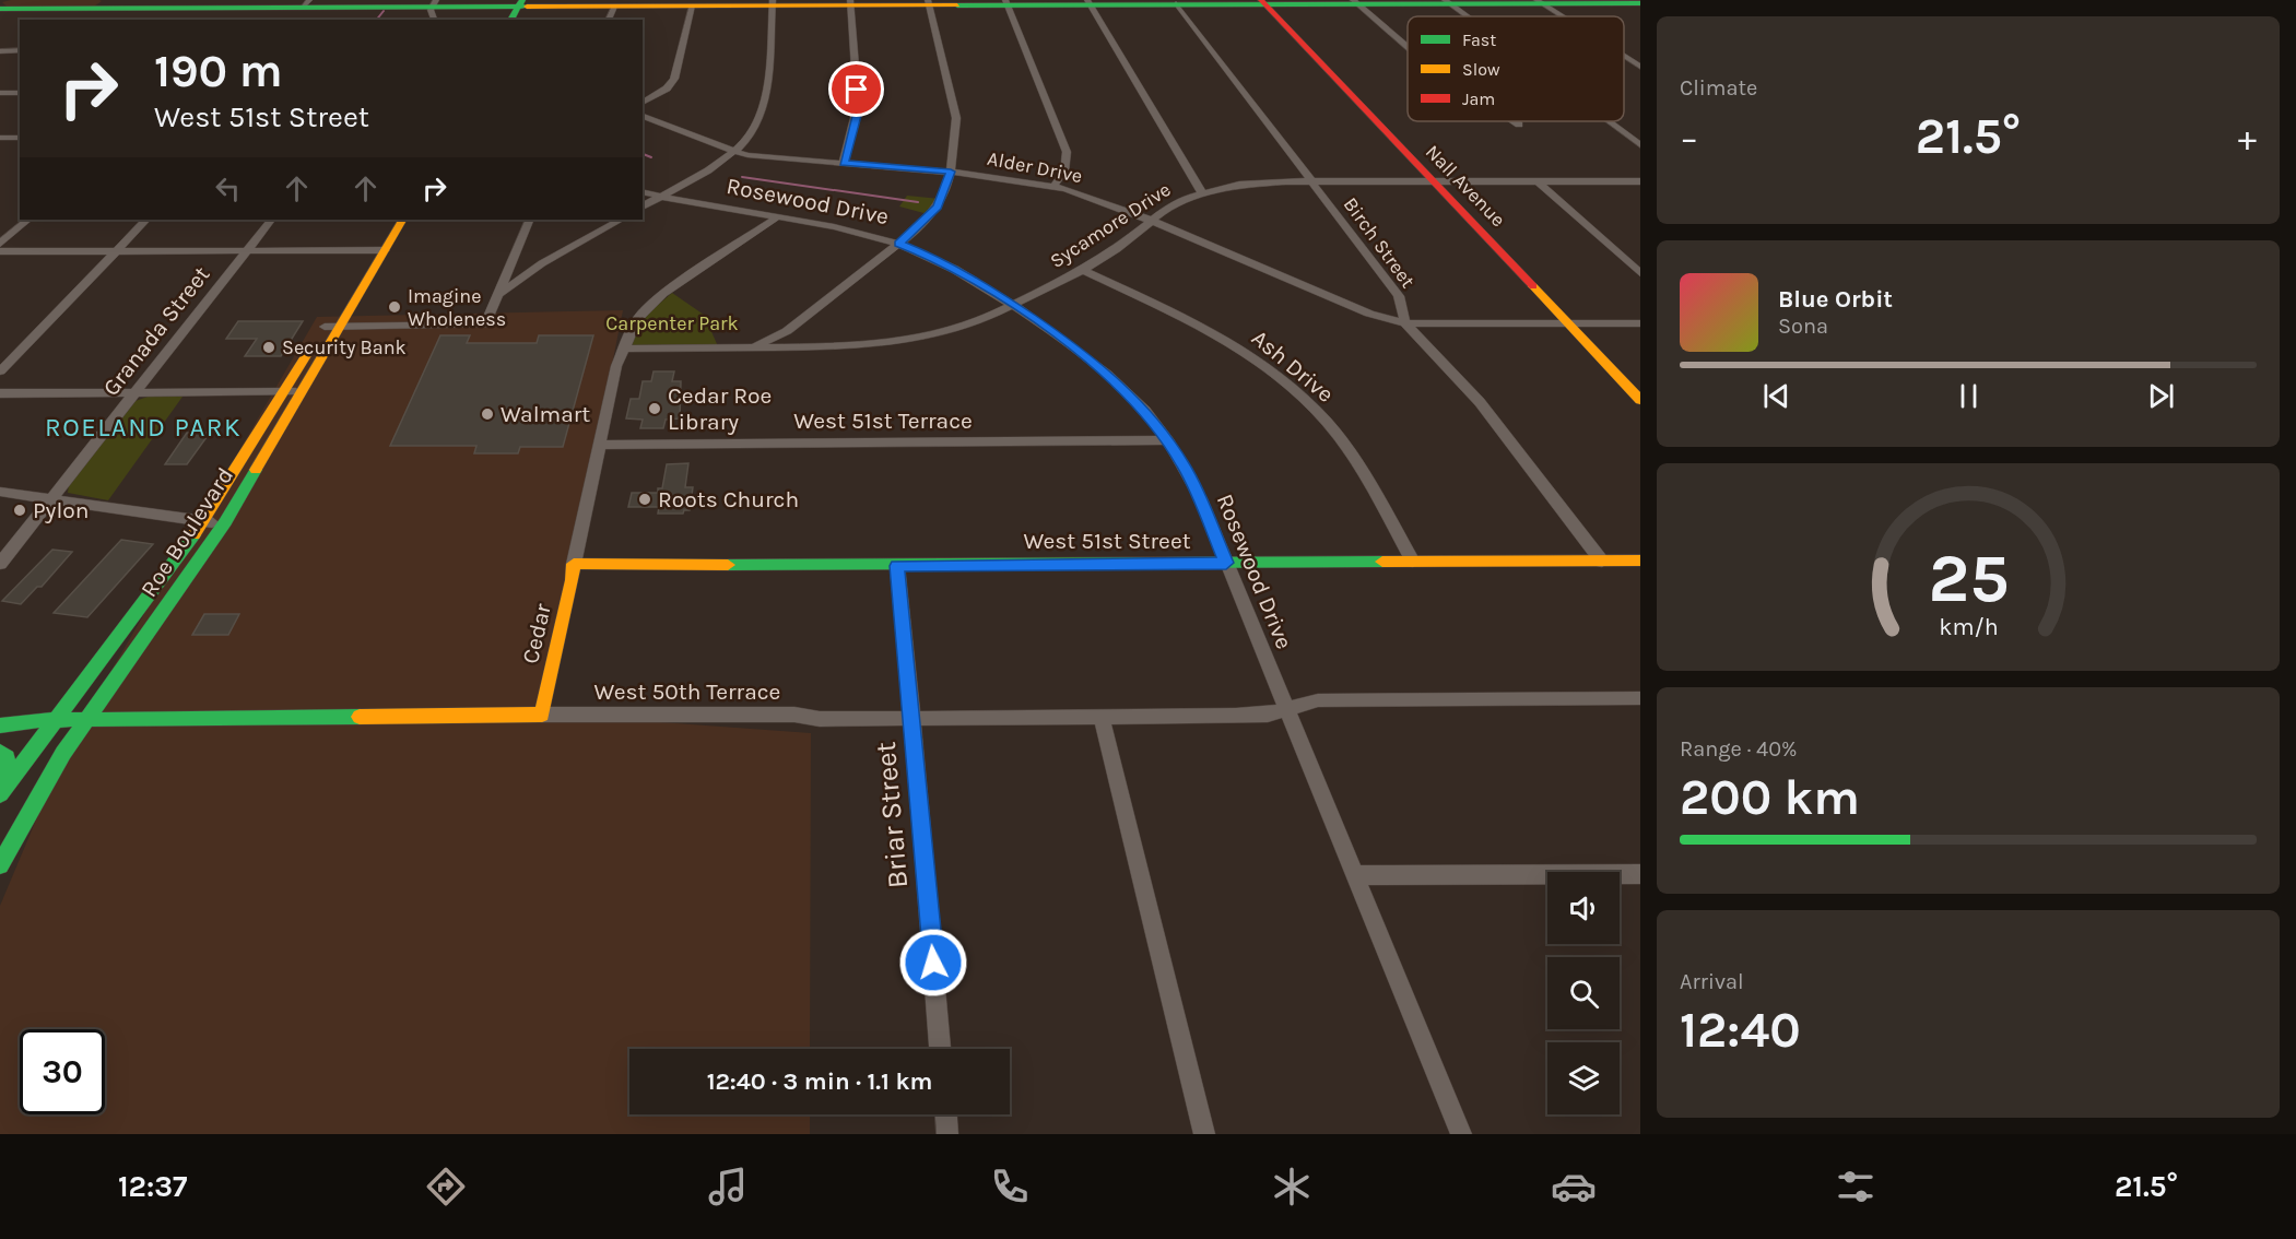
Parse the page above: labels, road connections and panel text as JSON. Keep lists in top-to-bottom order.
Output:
{
  "streets": {
    "street": [
      "Alder Drive",
      "Nall Avenue",
      "Rosewood Drive",
      "Sycamore Drive",
      "Birch Street",
      "Granada Street",
      "Ash Drive",
      "West 51st Terrace",
      "Roe Boulevard",
      "West 51st Street",
      "Cedar",
      "West 50th Terrace",
      "Briar Street"
    ]
  },
  "crossings": [
    ["Alder Drive", "Nall Avenue"],
    ["Alder Drive", "Sycamore Drive"],
    ["Alder Drive", "Birch Street"],
    ["Nall Avenue", "Sycamore Drive"],
    ["Rosewood Drive", "Sycamore Drive"],
    ["Rosewood Drive", "West 51st Terrace"],
    ["Rosewood Drive", "West 51st Street"],
    ["Rosewood Drive", "West 50th Terrace"],
    ["Sycamore Drive", "Birch Street"],
    ["Sycamore Drive", "Ash Drive"],
    ["Birch Street", "West 51st Street"],
    ["Ash Drive", "West 51st Street"],
    ["Roe Boulevard", "West 50th Terrace"],
    ["West 51st Street", "Cedar"],
    ["West 51st Street", "Briar Street"],
    ["Cedar", "West 50th Terrace"],
    ["West 50th Terrace", "Briar Street"]
  ],
  "districts": ["ROELAND PARK"],
  "parks": ["Carpenter Park"],
  "places": [
    "Imagine Wholeness",
    "Security Bank",
    "Cedar Roe Library",
    "Walmart",
    "Roots Church",
    "Pylon"
  ],
  "legend": ["Fast", "Slow", "Jam"],
  "page": {
    "tile": [
      "Climate",
      ["Range · 40%", "200 km"],
      ["Arrival", "12:40"]
    ],
    "turn": ["190 m", "West 51st Street"],
    "heat": ["−", "21.5°", "+"],
    "song": ["Blue Orbit", "Sona"],
    "limit": "30",
    "trip": "12:40 · 3 min · 1.1 km",
    "tabs": ["12:37", "21.5°"],
    "gauge": ["25", "km/h"]
  }
}
